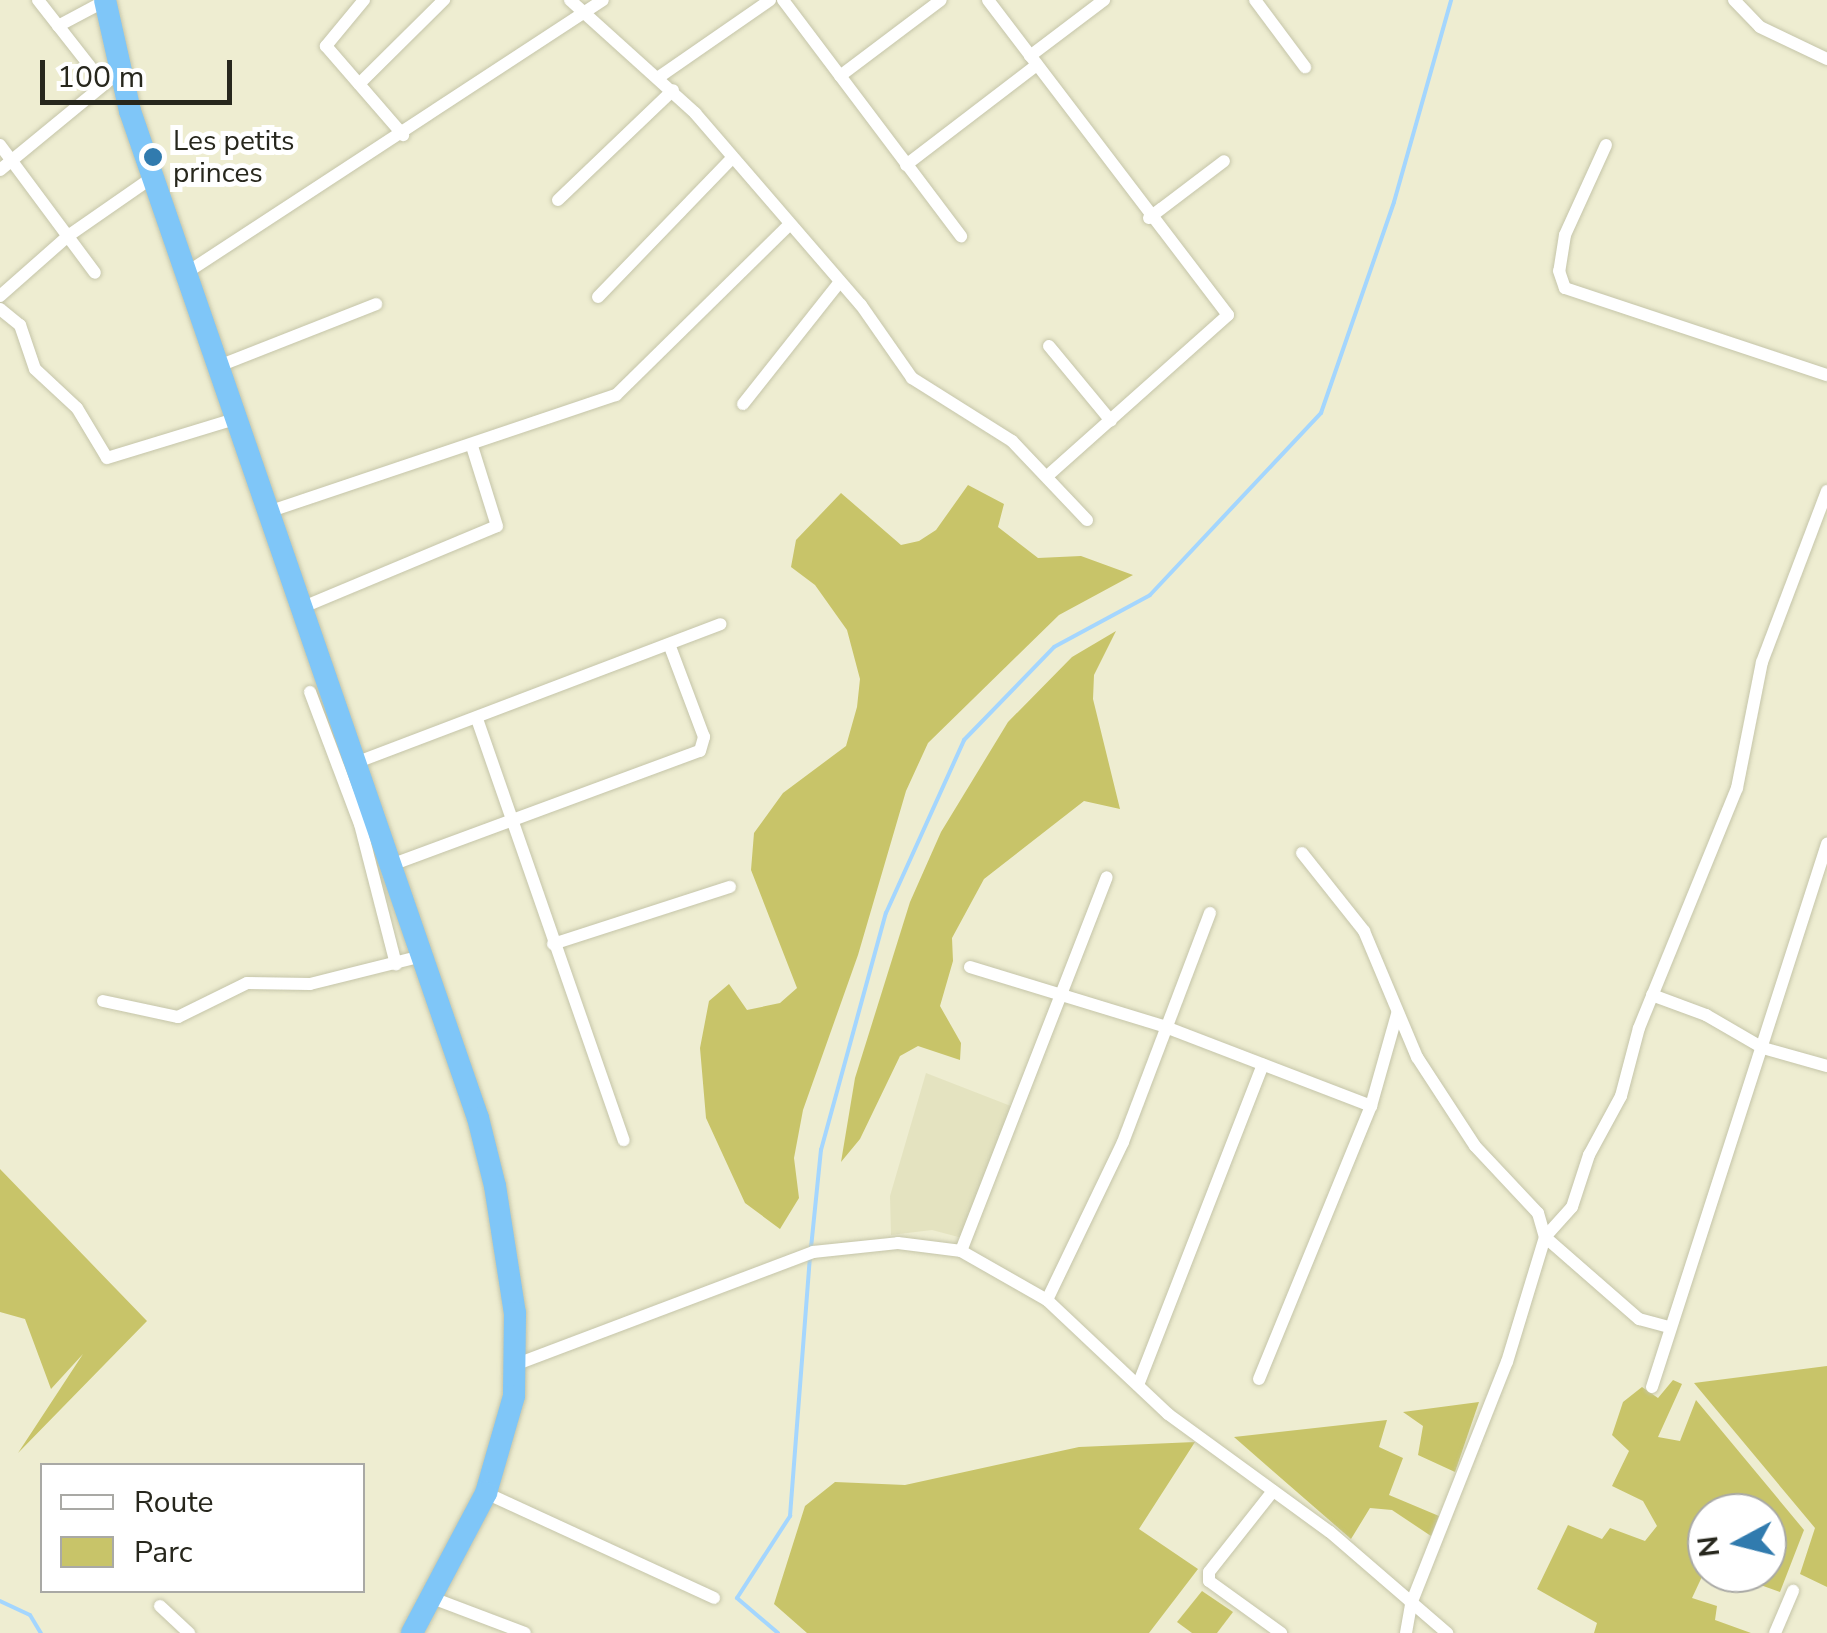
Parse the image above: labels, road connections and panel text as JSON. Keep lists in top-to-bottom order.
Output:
{
  "places": ["Les petits princes"],
  "legend": ["Route", "Parc"],
  "scale_bar": "100 m",
  "north": "left"
}
